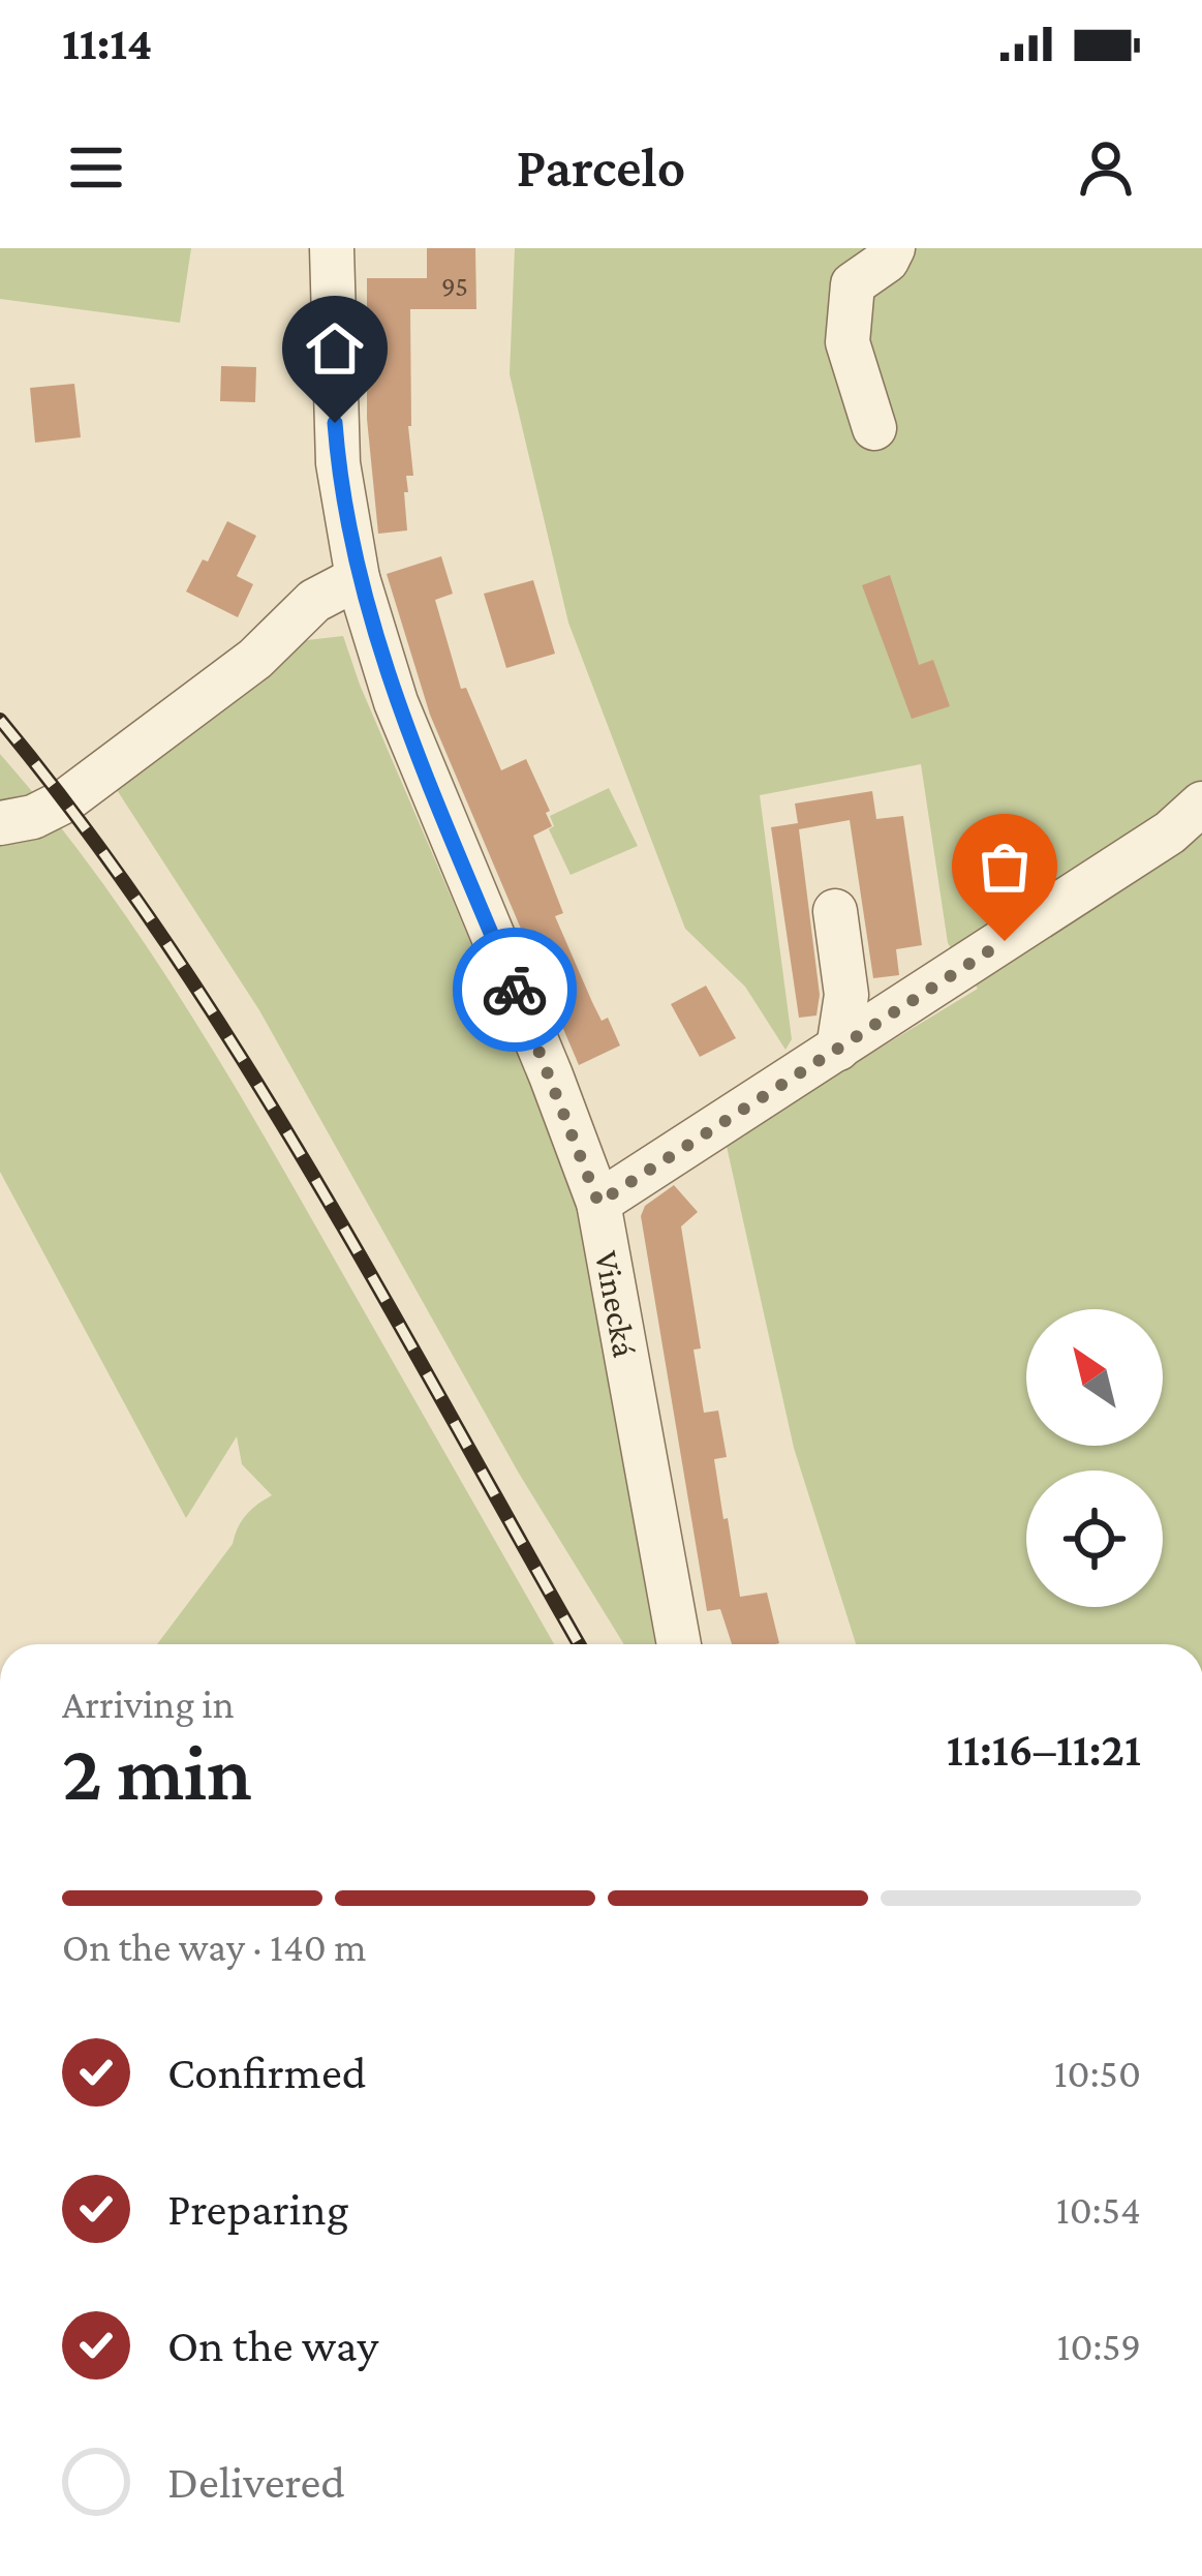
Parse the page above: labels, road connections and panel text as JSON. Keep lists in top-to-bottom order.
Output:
{
  "streets": {
    "street": ["Vinecká"]
  },
  "house_numbers": ["95"],
  "north": "top left",
  "page": {
    "status": "11:14",
    "header": "Parcelo",
    "heading": ["2 min", "Arriving in", "11:16–11:21"],
    "bar": "On the way · 140 m",
    "list": [
      ["Confirmed", "10:50"],
      ["Preparing", "10:54"],
      ["On the way", "10:59"],
      "Delivered"
    ]
  }
}
